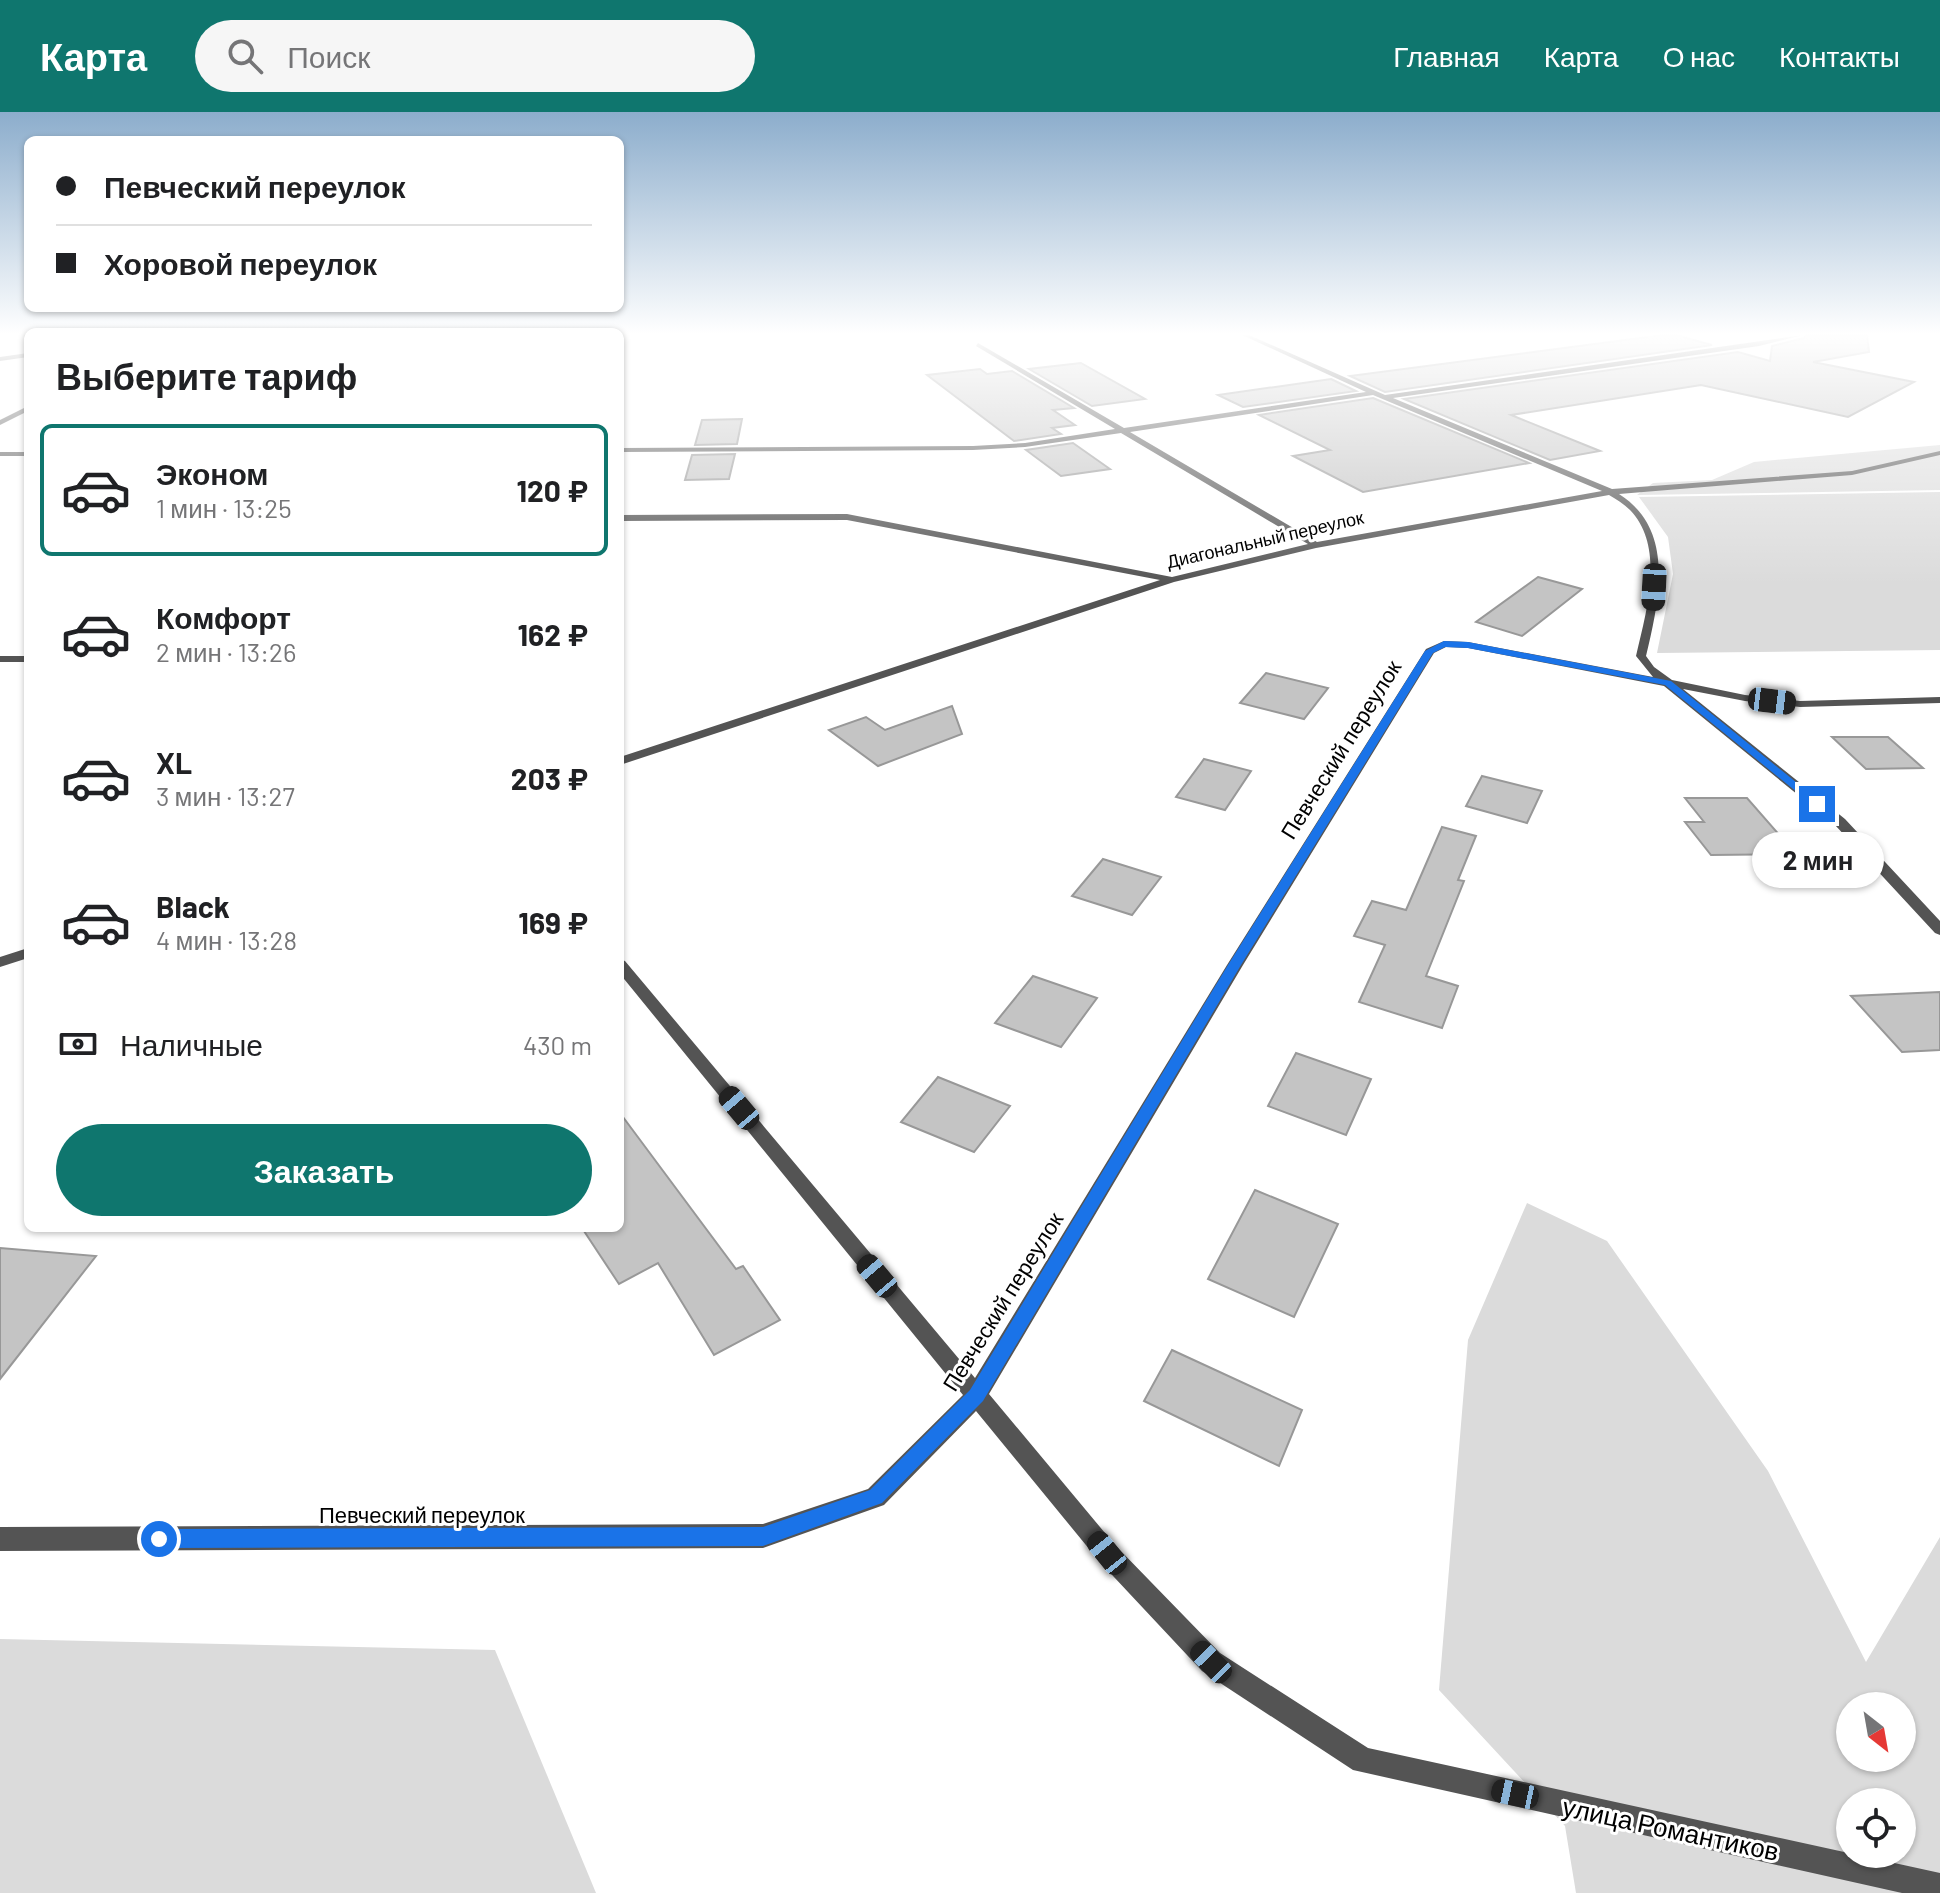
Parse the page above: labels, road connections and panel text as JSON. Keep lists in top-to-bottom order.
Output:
{
  "streets": {
    "street": ["Диагональный переулок", "Певческий переулок", "улица Романтиков"]
  },
  "crossings": [
    ["Певческий переулок", "улица Романтиков"]
  ],
  "north": "bottom right",
  "page": {
    "header": "Карта",
    "search": "Поиск",
    "nav": [
      "Главная",
      "Карта",
      "О нас",
      "Контакты"
    ],
    "banner": ["Певческий переулок", "Хоровой переулок"],
    "heading": "Выберите тариф",
    "list": [
      {
        "name": "Эконом",
        "note": "1 мин · 13:25",
        "value": "120 ₽"
      },
      {
        "name": "Комфорт",
        "note": "2 мин · 13:26",
        "value": "162 ₽"
      },
      {
        "name": "XL",
        "note": "3 мин · 13:27",
        "value": "203 ₽"
      },
      {
        "name": "Black",
        "note": "4 мин · 13:28",
        "value": "169 ₽"
      }
    ],
    "bubble": "2 мин",
    "pay": ["Наличные", "430 m"],
    "buttons": "Заказать"
  }
}
